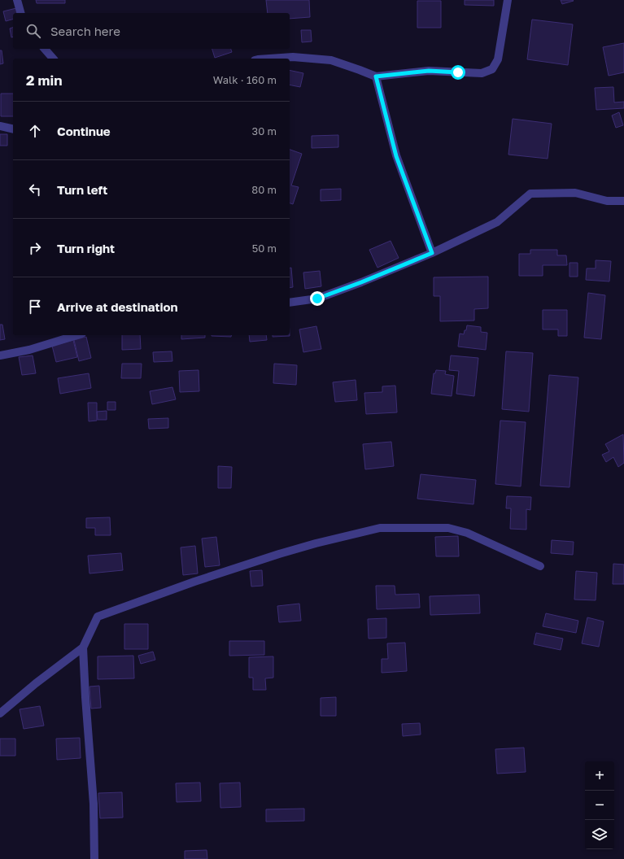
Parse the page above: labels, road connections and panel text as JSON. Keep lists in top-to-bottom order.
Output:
{
  "page": {
    "search": "Search here",
    "heading": ["2 min", "Walk · 160 m"],
    "list": [
      ["Continue", "30 m"],
      ["Turn left", "80 m"],
      ["Turn right", "50 m"],
      "Arrive at destination"
    ],
    "map_buttons": ["+", "−"]
  }
}
